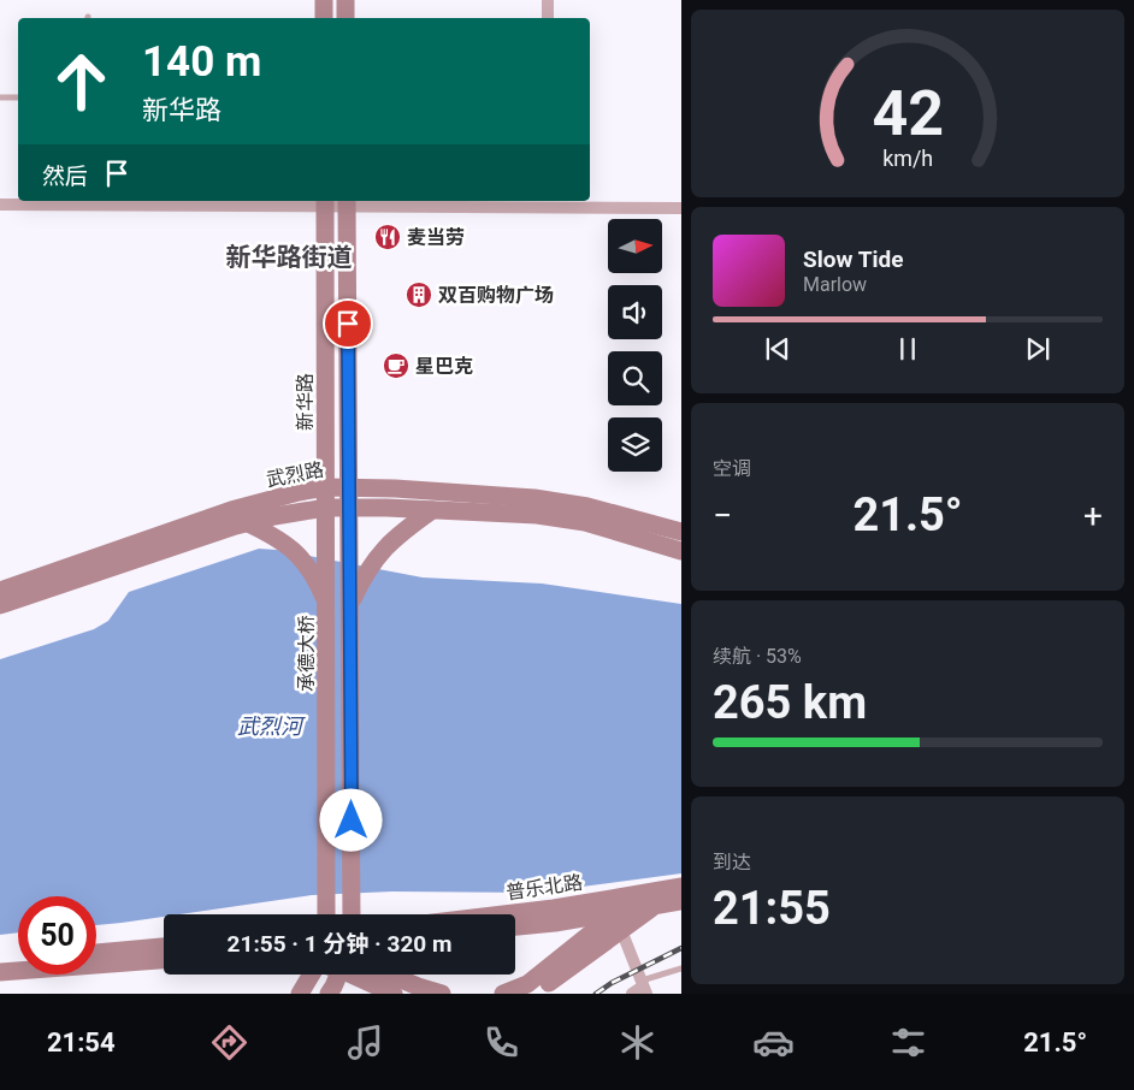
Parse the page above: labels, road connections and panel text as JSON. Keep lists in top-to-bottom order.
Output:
{
  "streets": {
    "main road": [
      "新华路",
      "武烈路",
      "承德大桥",
      "普乐北路"
    ]
  },
  "crossings": [
    ["新华路", "武烈路"],
    ["新华路", "承德大桥"]
  ],
  "districts": ["新华路街道"],
  "water": ["武烈河"],
  "places": {
    "restaurant": ["麦当劳"],
    "building": ["双百购物广场"],
    "cafe": ["星巴克"]
  },
  "north": "right",
  "page": {
    "turn": ["140 m", "新华路"],
    "then": "然后",
    "song": ["Slow Tide", "Marlow"],
    "tile": [
      "空调",
      ["续航 · 53%", "265 km"],
      ["到达", "21:55"]
    ],
    "heat": ["−", "21.5°", "+"],
    "limit": "50",
    "trip": "21:55 · 1 分钟 · 320 m",
    "tabs": ["21:54", "21.5°"],
    "gauge": ["42", "km/h"]
  }
}
